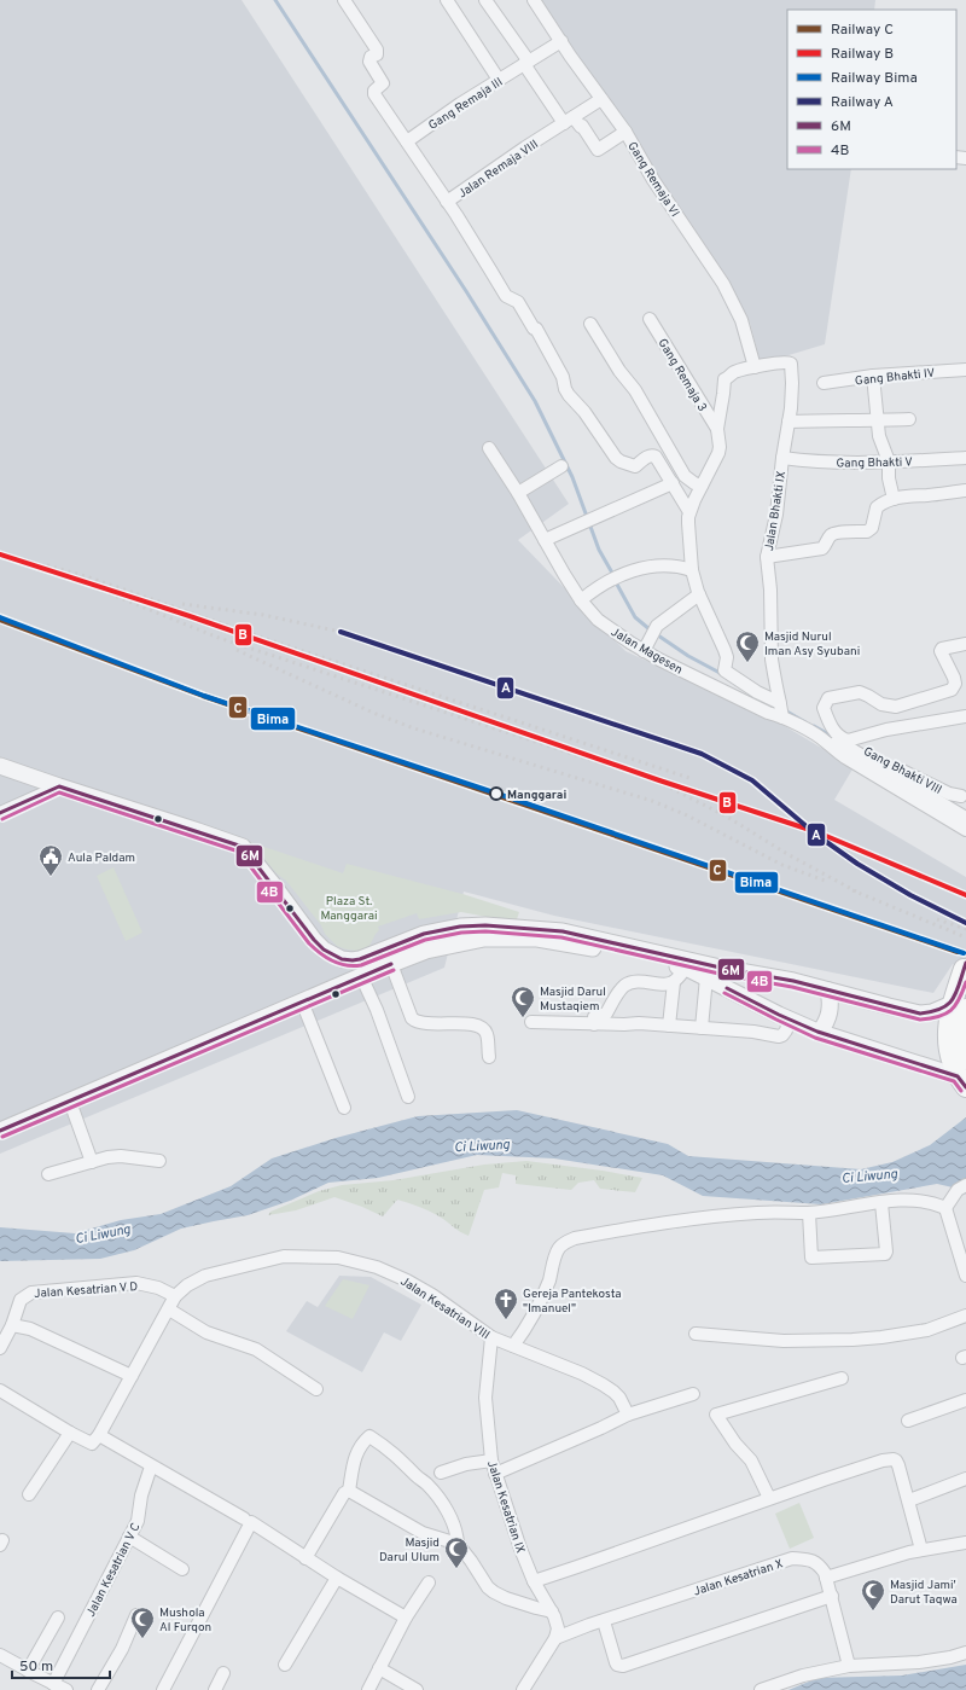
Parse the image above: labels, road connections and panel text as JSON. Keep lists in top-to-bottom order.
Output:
{
  "streets": {
    "street": [
      "Gang Remaja III",
      "Jalan Remaja VIII",
      "Gang Remaja VI",
      "Gang Remaja 3",
      "Gang Bhakti IV",
      "Gang Bhakti V",
      "Jalan Bhakti IX",
      "Jalan Magesen",
      "Gang Bhakti VIII",
      "Jalan Kesatrian V D",
      "Jalan Kesatrian VIII",
      "Jalan Kesatrian IX",
      "Jalan Kesatrian V C",
      "Jalan Kesatrian X"
    ]
  },
  "crossings": [
    ["Gang Remaja III", "Gang Remaja VI"],
    ["Jalan Remaja VIII", "Gang Remaja VI"],
    ["Gang Remaja VI", "Jalan Bhakti IX"],
    ["Gang Bhakti V", "Jalan Bhakti IX"],
    ["Jalan Bhakti IX", "Jalan Magesen"],
    ["Jalan Kesatrian V D", "Jalan Kesatrian VIII"],
    ["Jalan Kesatrian VIII", "Jalan Kesatrian IX"],
    ["Jalan Kesatrian IX", "Jalan Kesatrian X"]
  ],
  "water": ["Ci Liwung"],
  "parks": ["Plaza St. Manggarai"],
  "places": {
    "mosque": [
      "Masjid Nurul Iman Asy Syubani",
      "Masjid Darul Mustaqiem",
      "Masjid Darul Ulum",
      "Masjid Jami' Darut Taqwa",
      "Mushola Al Furqon"
    ],
    "other": ["Manggarai"],
    "public building": ["Aula Paldam"],
    "church": ["Gereja Pantekosta \"Imanuel\""]
  },
  "lines": [
    "rail line B",
    "rail line Bima",
    "rail line C",
    "rail line A",
    "transit line 6M",
    "transit line 4B"
  ],
  "legend": [
    "Railway C",
    "Railway B",
    "Railway Bima",
    "Railway A",
    "6M",
    "4B"
  ],
  "scale_bar": "50 m"
}
